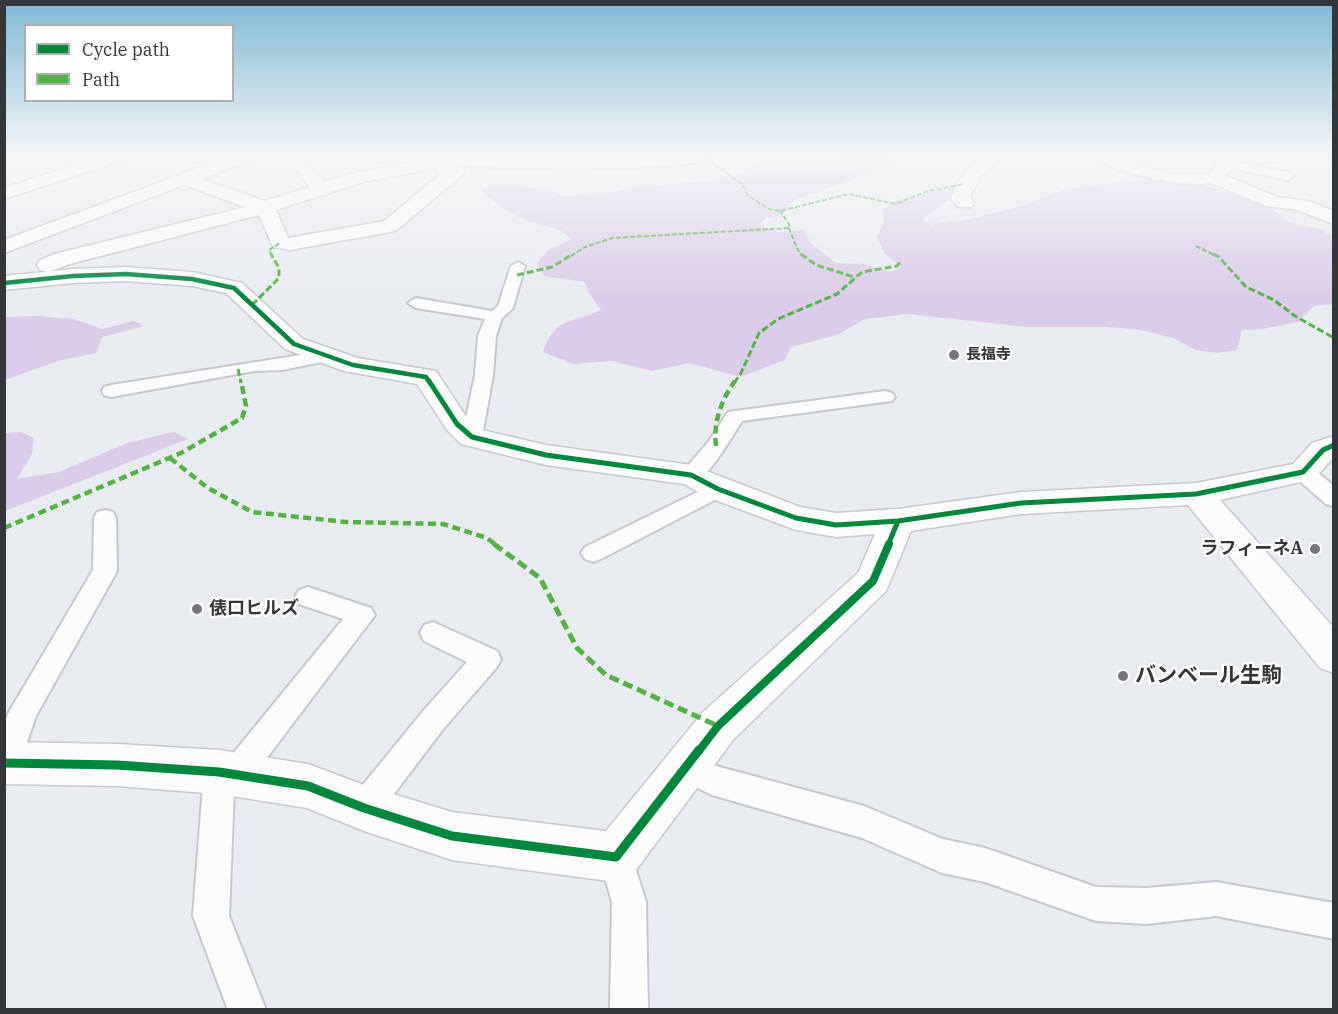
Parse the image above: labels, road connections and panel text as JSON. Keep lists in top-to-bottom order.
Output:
{
  "places": [
    "長福寺",
    "ラフィーネA",
    "俵口ヒルズ",
    "バンベール生駒"
  ],
  "legend": ["Cycle path", "Path"]
}
